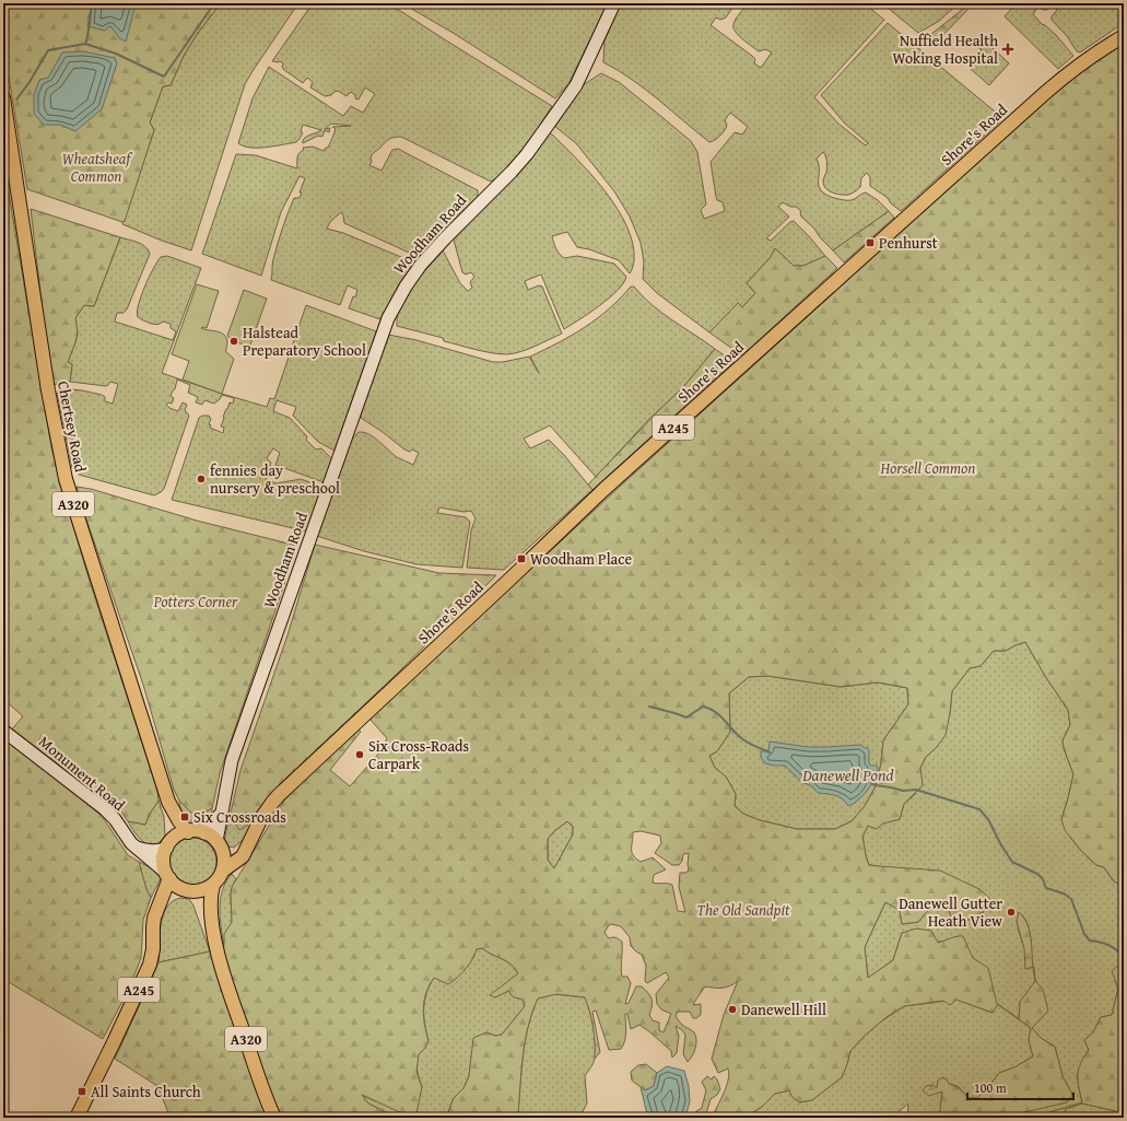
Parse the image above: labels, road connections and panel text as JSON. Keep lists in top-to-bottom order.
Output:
{
  "streets": {
    "main road": [
      "Shore's Road",
      "Chertsey Road",
      "A245",
      "A320"
    ],
    "street": ["Woodham Road", "Monument Road"]
  },
  "crossings": [
    ["Shore's Road", "Woodham Road"],
    ["Shore's Road", "Chertsey Road"],
    ["Shore's Road", "A245"],
    ["Shore's Road", "A320"],
    ["Shore's Road", "Monument Road"],
    ["Woodham Road", "Chertsey Road"],
    ["Woodham Road", "A245"],
    ["Woodham Road", "A320"],
    ["Woodham Road", "Monument Road"],
    ["Chertsey Road", "A245"],
    ["Chertsey Road", "A320"],
    ["Chertsey Road", "Monument Road"],
    ["A245", "A320"],
    ["A245", "Monument Road"],
    ["A320", "Monument Road"]
  ],
  "water": ["Danewell Pond"],
  "parks": [
    "Wheatsheaf Common",
    "Horsell Common",
    "Potters Corner",
    "The Old Sandpit"
  ],
  "places": {
    "health": ["Nuffield Health Woking Hospital"],
    "transit": [
      "Penhurst",
      "Woodham Place",
      "Six Crossroads",
      "All Saints Church"
    ],
    "other": [
      "Halstead Preparatory School",
      "fennies day nursery & preschool",
      "Six Cross-Roads Carpark",
      "Danewell Gutter Heath View",
      "Danewell Hill"
    ]
  },
  "scale_bar": "100 m"
}
